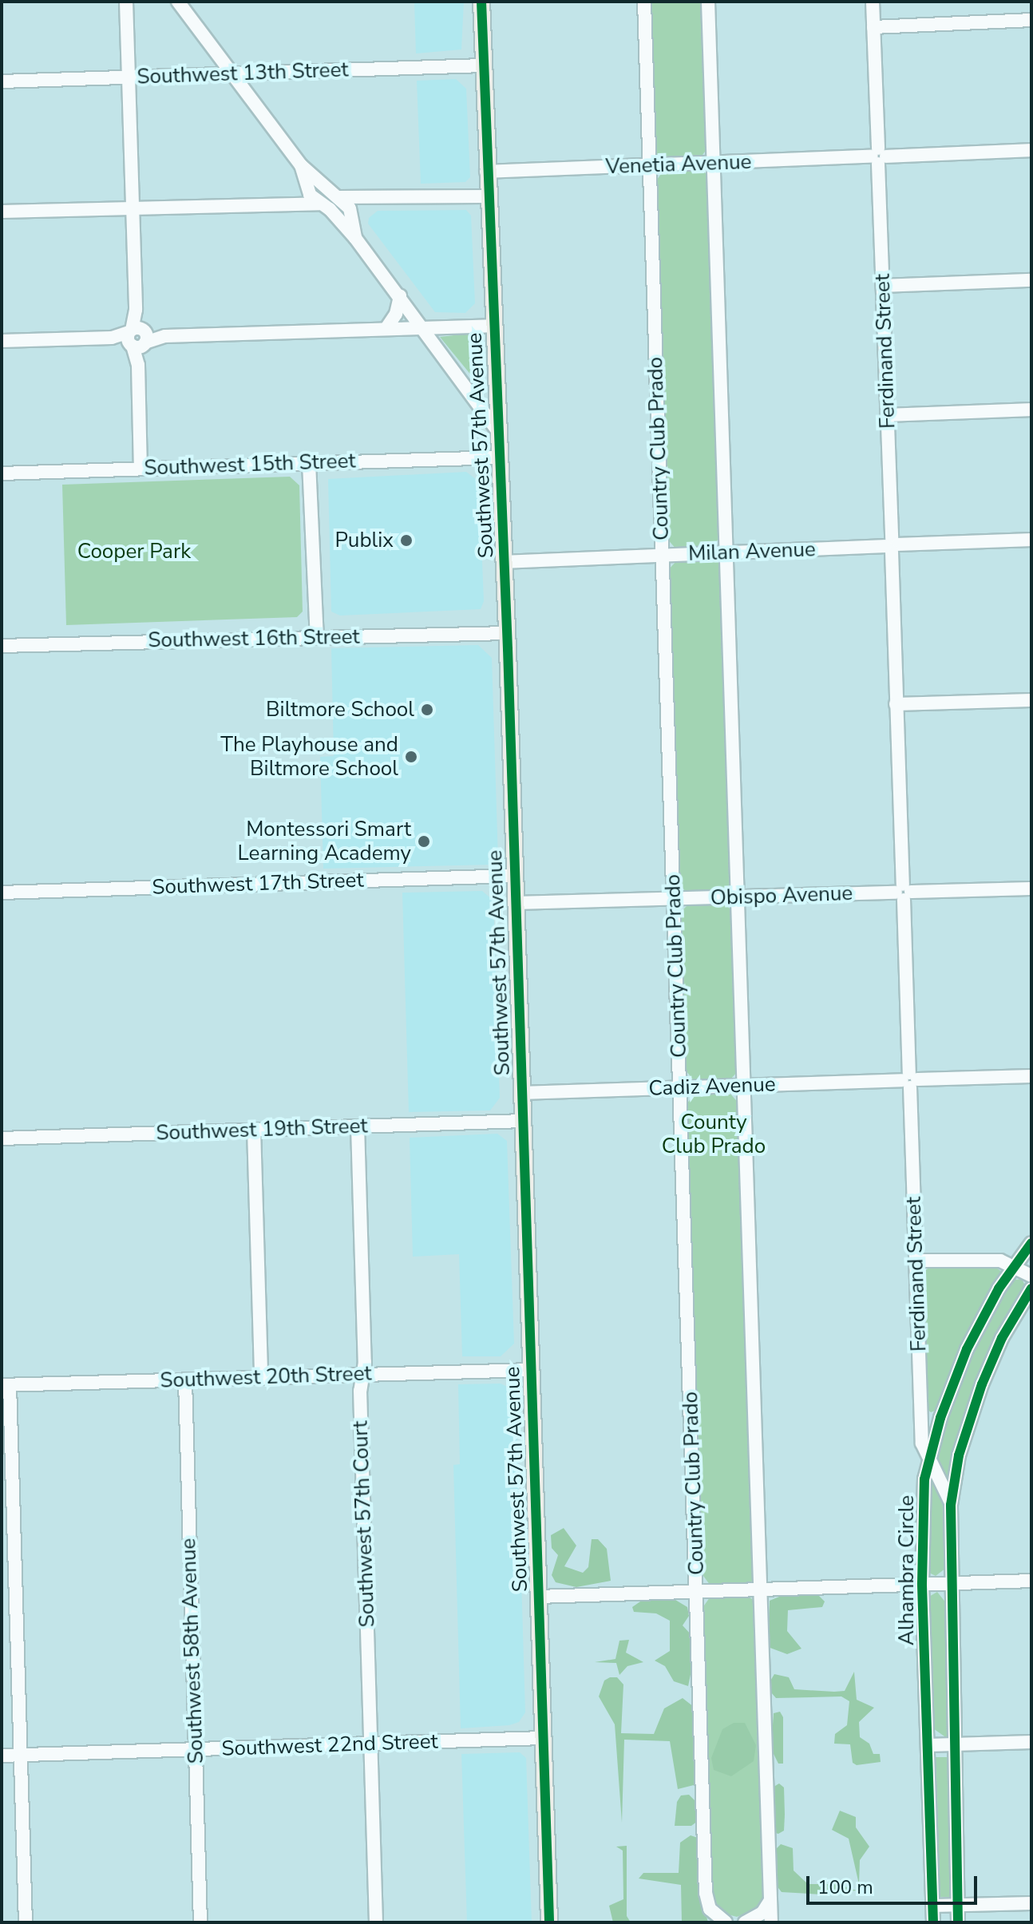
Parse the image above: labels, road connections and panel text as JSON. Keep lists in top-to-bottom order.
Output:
{
  "streets": {
    "main road": ["Southwest 57th Avenue"],
    "street": [
      "Southwest 13th Street",
      "Venetia Avenue",
      "Ferdinand Street",
      "Country Club Prado",
      "Southwest 15th Street",
      "Milan Avenue",
      "Southwest 16th Street",
      "Southwest 17th Street",
      "Obispo Avenue",
      "Cadiz Avenue",
      "Southwest 19th Street",
      "Southwest 20th Street",
      "Southwest 57th Court",
      "Alhambra Circle",
      "Southwest 58th Avenue",
      "Southwest 22nd Street"
    ]
  },
  "crossings": [
    ["Southwest 13th Street", "Southwest 57th Avenue"],
    ["Venetia Avenue", "Ferdinand Street"],
    ["Venetia Avenue", "Southwest 57th Avenue"],
    ["Venetia Avenue", "Country Club Prado"],
    ["Ferdinand Street", "Milan Avenue"],
    ["Ferdinand Street", "Obispo Avenue"],
    ["Ferdinand Street", "Cadiz Avenue"],
    ["Ferdinand Street", "Alhambra Circle"],
    ["Southwest 57th Avenue", "Southwest 15th Street"],
    ["Southwest 57th Avenue", "Milan Avenue"],
    ["Southwest 57th Avenue", "Southwest 16th Street"],
    ["Southwest 57th Avenue", "Southwest 17th Street"],
    ["Southwest 57th Avenue", "Obispo Avenue"],
    ["Southwest 57th Avenue", "Cadiz Avenue"],
    ["Southwest 57th Avenue", "Southwest 19th Street"],
    ["Southwest 57th Avenue", "Southwest 20th Street"],
    ["Southwest 57th Avenue", "Southwest 22nd Street"],
    ["Country Club Prado", "Milan Avenue"],
    ["Country Club Prado", "Obispo Avenue"],
    ["Country Club Prado", "Cadiz Avenue"],
    ["Southwest 19th Street", "Southwest 57th Court"],
    ["Southwest 20th Street", "Southwest 57th Court"],
    ["Southwest 20th Street", "Southwest 58th Avenue"],
    ["Southwest 57th Court", "Southwest 22nd Street"],
    ["Southwest 58th Avenue", "Southwest 22nd Street"]
  ],
  "parks": ["Cooper Park", "County Club Prado"],
  "places": [
    "Publix",
    "Biltmore School",
    "The Playhouse and Biltmore School",
    "Montessori Smart Learning Academy"
  ],
  "scale_bar": "100 m"
}
